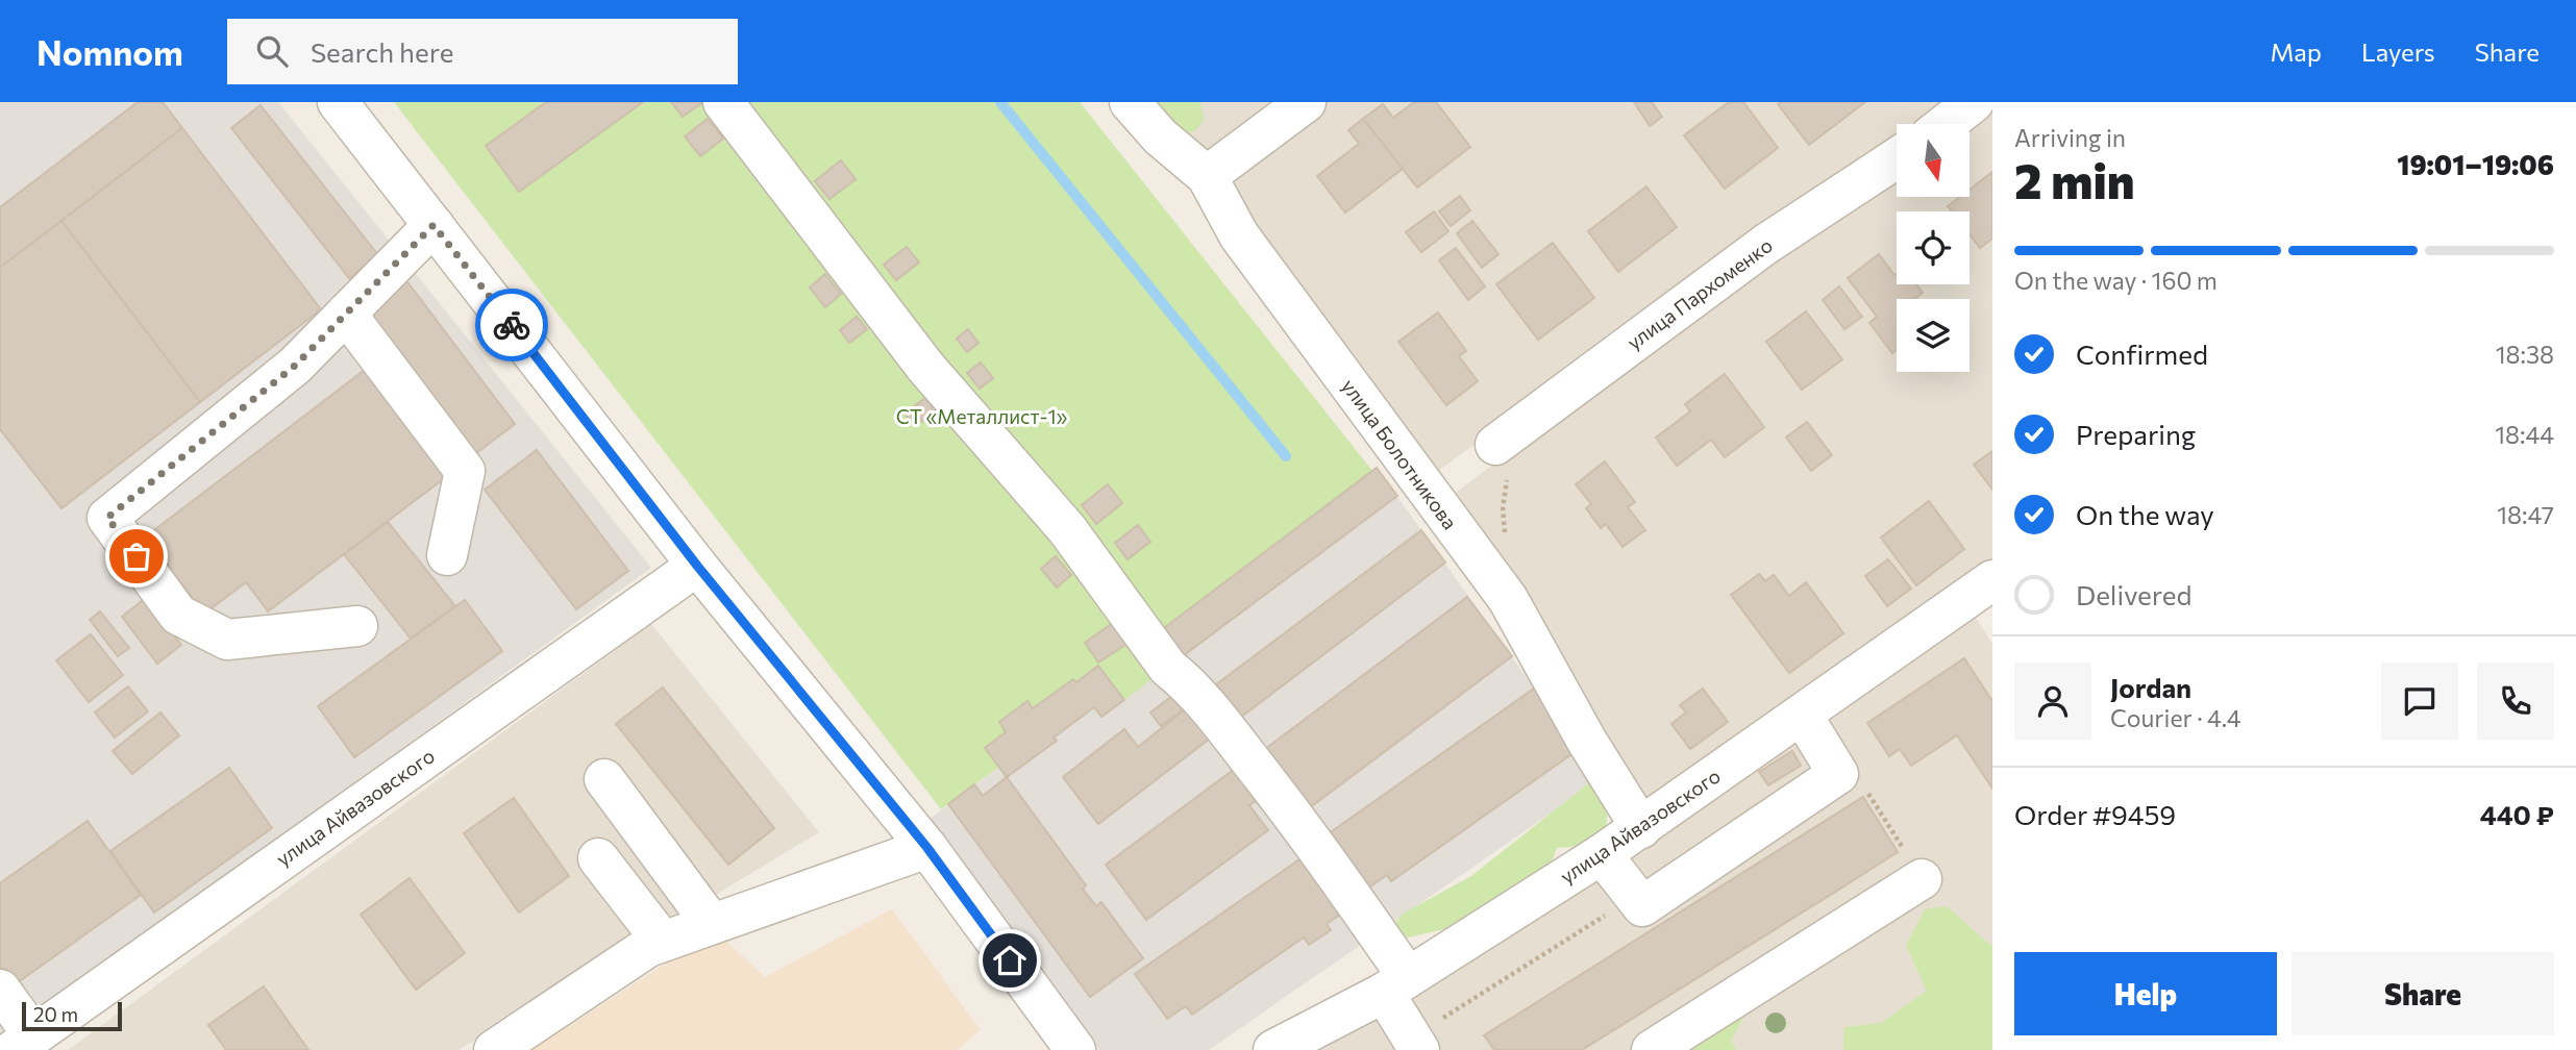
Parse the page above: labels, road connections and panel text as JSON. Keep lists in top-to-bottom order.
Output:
{
  "streets": {
    "street": ["улица Пархоменко", "улица Болотникова", "улица Айвазовского"]
  },
  "crossings": [
    ["улица Болотникова", "улица Айвазовского"]
  ],
  "parks": ["СТ «Металлист-1»"],
  "scale_bar": "20 m",
  "north": "bottom",
  "page": {
    "header": "Nomnom",
    "search": "Search here",
    "nav": ["Map", "Layers", "Share"],
    "heading": ["2 min", "Arriving in", "19:01–19:06"],
    "panel": [
      "Jordan",
      "Courier · 4.4",
      "Order #9459",
      "440 ₽"
    ],
    "bar": "On the way · 160 m",
    "list": [
      ["Confirmed", "18:38"],
      ["Preparing", "18:44"],
      ["On the way", "18:47"],
      "Delivered"
    ],
    "buttons": ["Help", "Share"],
    "scale": "20 m"
  }
}
